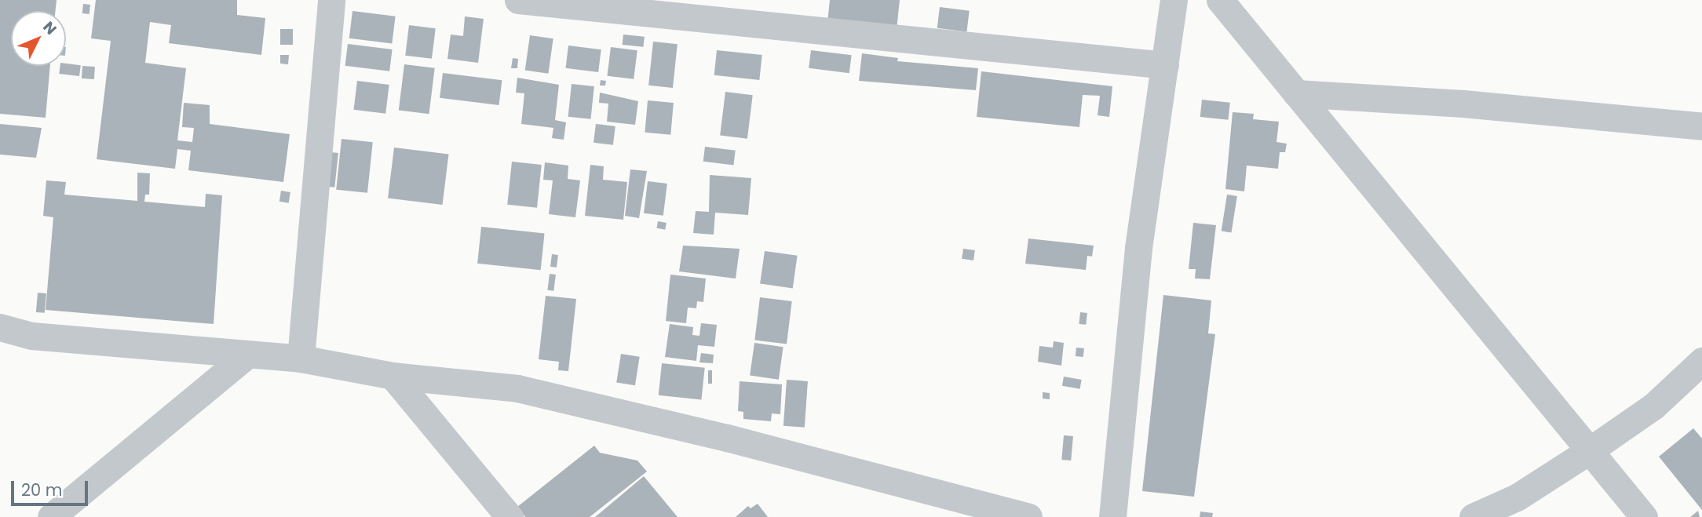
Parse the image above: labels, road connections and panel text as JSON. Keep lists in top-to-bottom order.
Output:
{
  "scale_bar": "20 m",
  "north": "top right"
}
